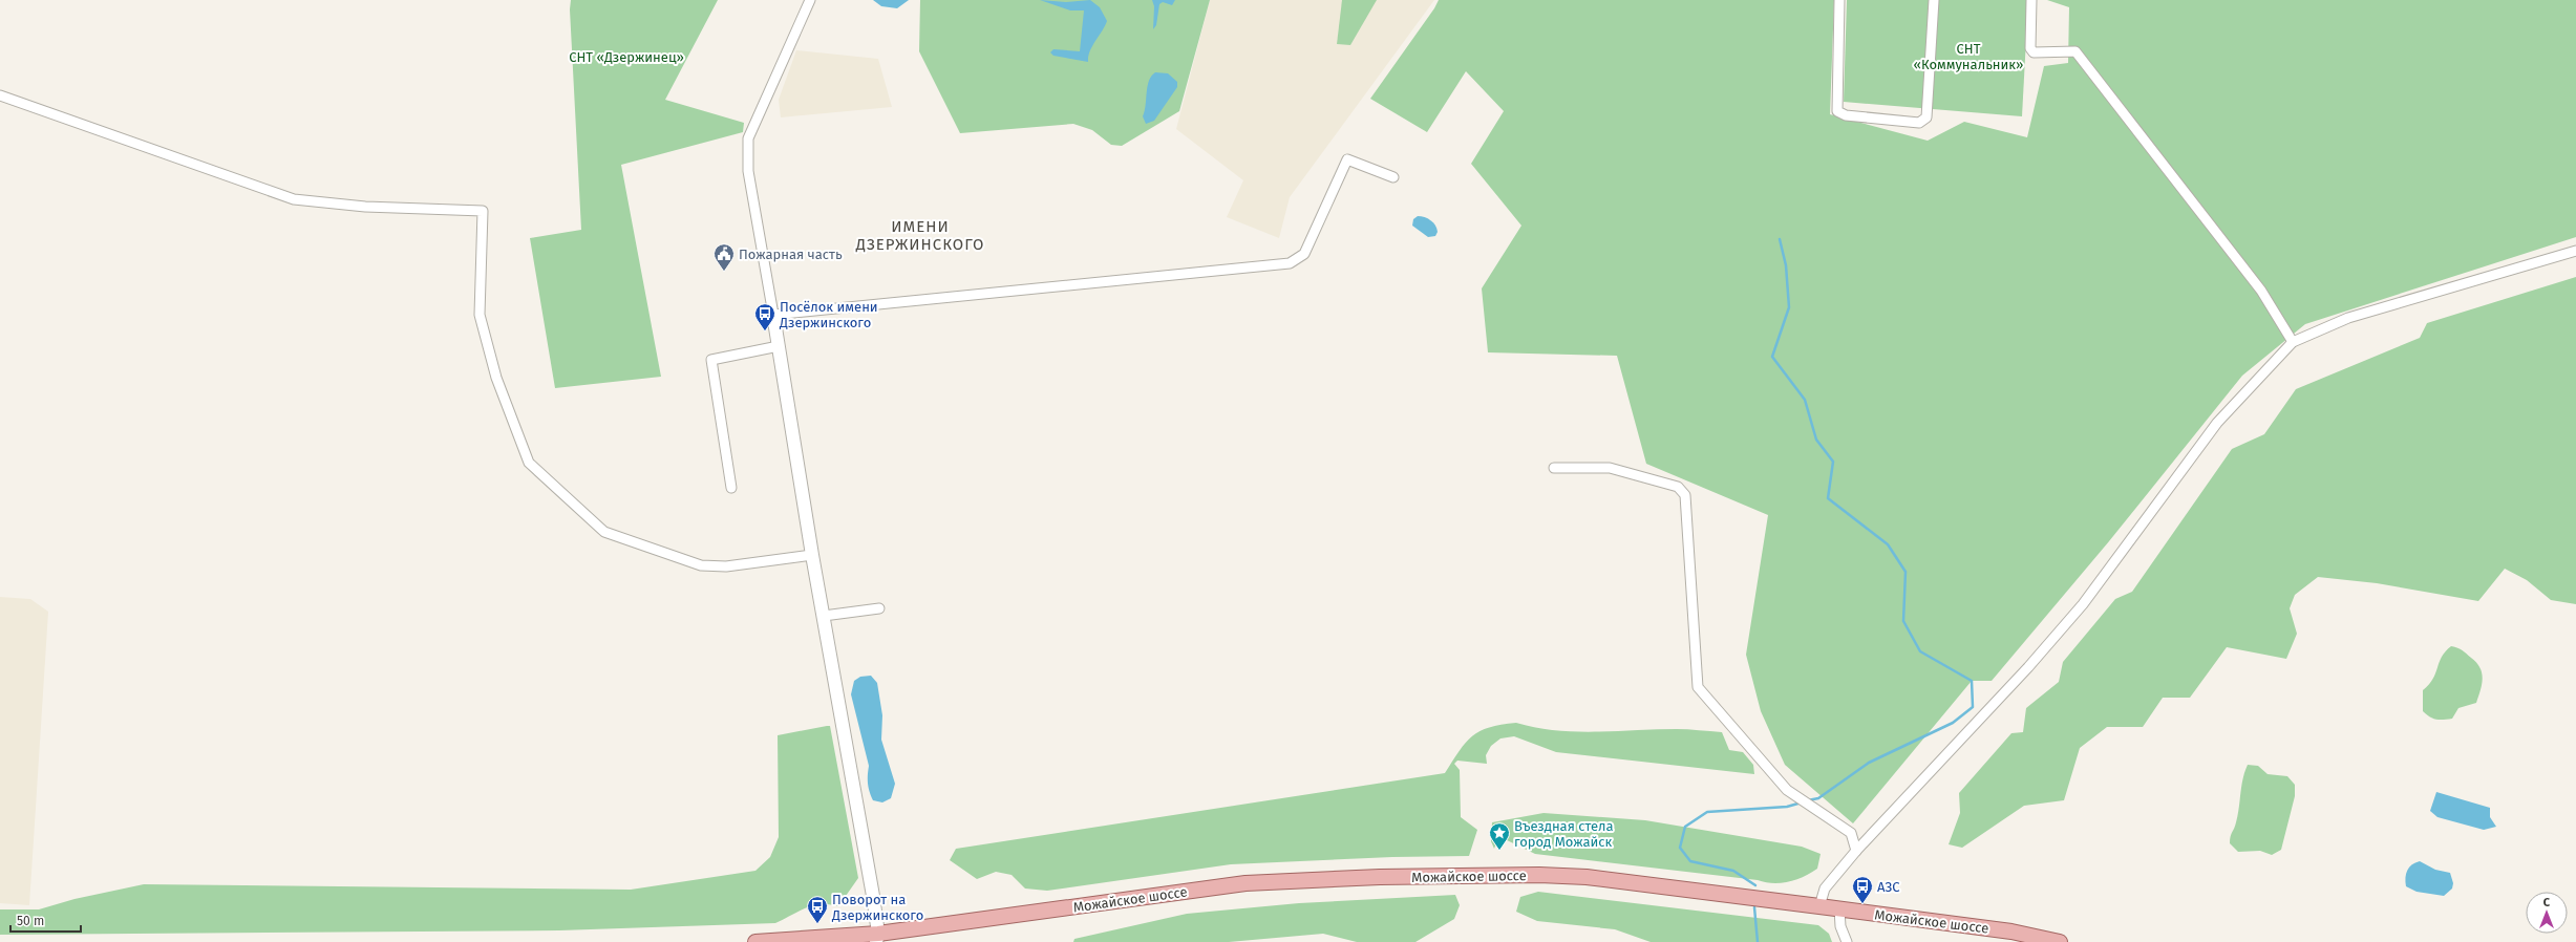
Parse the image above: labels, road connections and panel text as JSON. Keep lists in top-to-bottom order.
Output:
{
  "streets": {
    "main road": ["Можайское шоссе"]
  },
  "districts": ["ИМЕНИ ДЗЕРЖИНСКОГО"],
  "parks": ["СНТ «Коммунальник»", "СНТ «Дзержинец»"],
  "places": {
    "public building": ["Пожарная часть"],
    "bus stop": ["Посёлок имени Дзержинского", "АЗС", "Поворот на Дзержинского"],
    "place": ["Въездная стела город Можайск"]
  },
  "scale_bar": "50 m",
  "north": "top"
}
